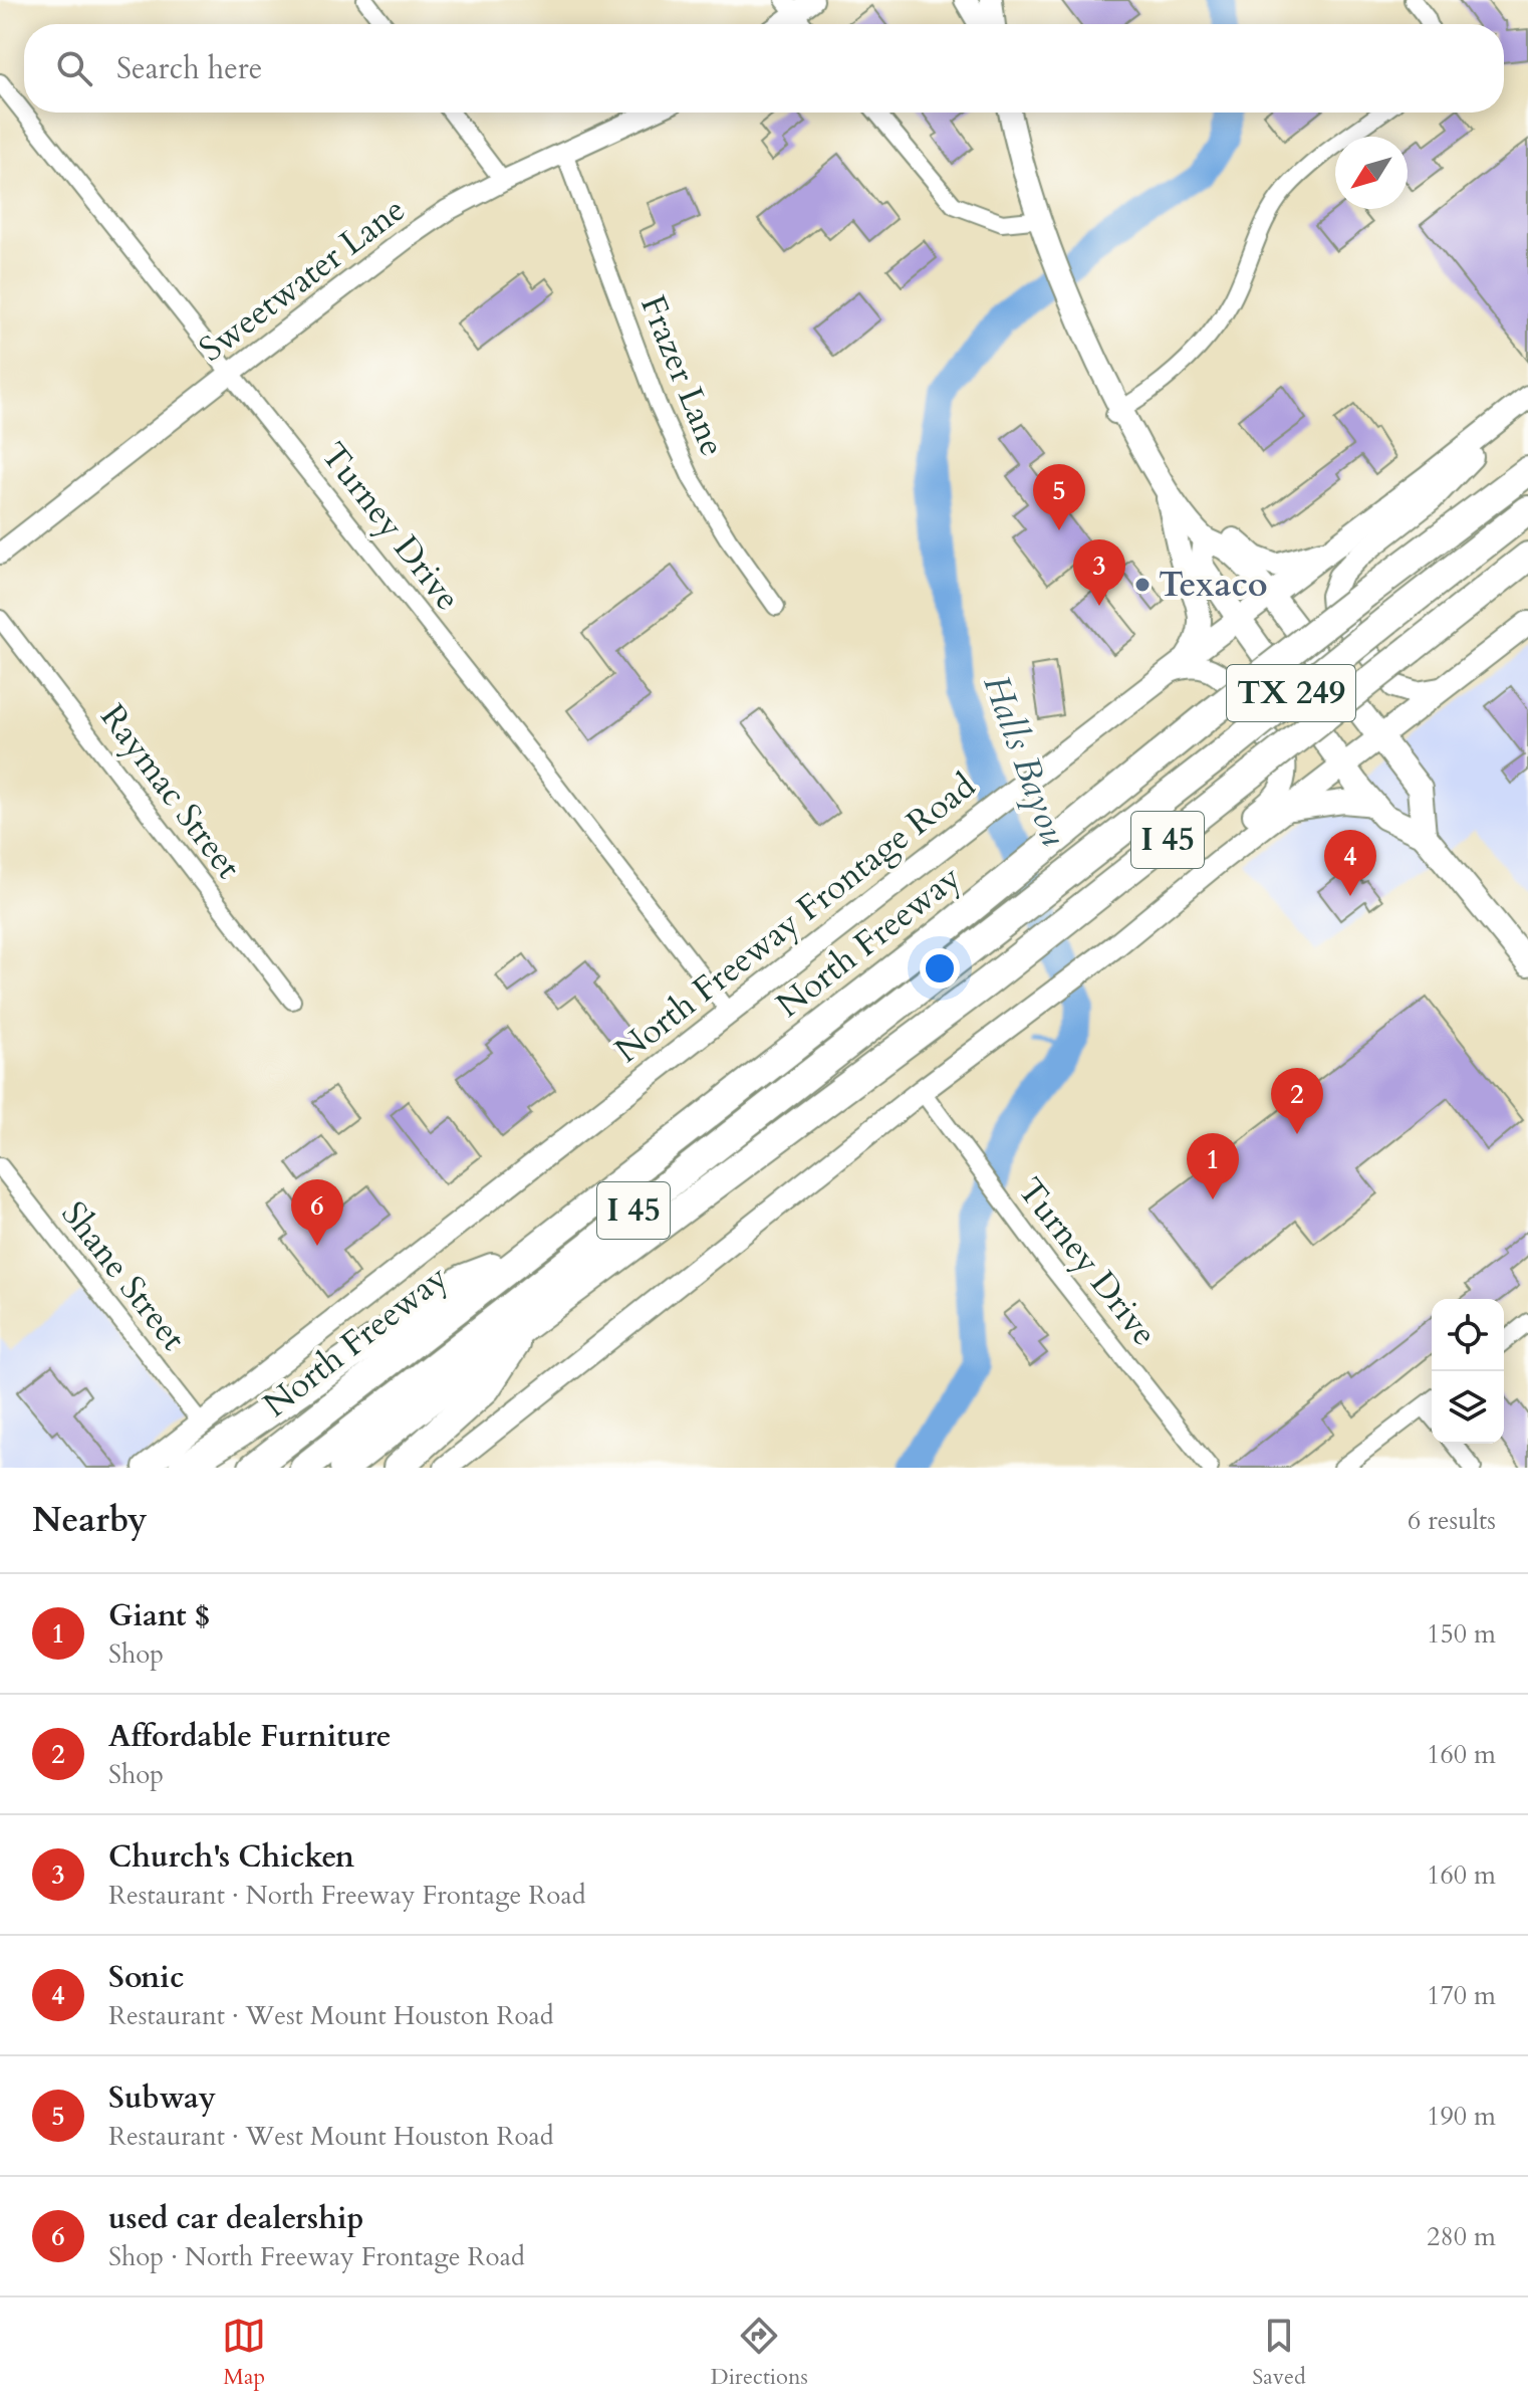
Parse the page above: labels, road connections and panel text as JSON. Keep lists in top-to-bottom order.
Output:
{
  "streets": {
    "highway": ["I 45", "North Freeway"],
    "main road": ["TX 249", "North Freeway Frontage Road"],
    "street": [
      "Sweetwater Lane",
      "Frazer Lane",
      "Turney Drive",
      "Raymac Street",
      "Shane Street"
    ]
  },
  "crossings": [
    ["Sweetwater Lane", "Frazer Lane"],
    ["Sweetwater Lane", "Turney Drive"],
    ["Turney Drive", "North Freeway Frontage Road"],
    ["TX 249", "North Freeway Frontage Road"],
    ["North Freeway Frontage Road", "Shane Street"]
  ],
  "water": ["Halls Bayou"],
  "places": ["Texaco"],
  "north": "bottom left",
  "page": {
    "search": "Search here",
    "pins": [
      "5",
      "3",
      "4",
      "2",
      "1",
      "6"
    ],
    "heading": ["Nearby", "6 results"],
    "list": [
      {
        "mark": "1",
        "name": "Giant $",
        "note": "Shop",
        "value": "150 m"
      },
      {
        "mark": "2",
        "name": "Affordable Furniture",
        "note": "Shop",
        "value": "160 m"
      },
      {
        "mark": "3",
        "name": "Church's Chicken",
        "note": "Restaurant · North Freeway Frontage Road",
        "value": "160 m"
      },
      {
        "mark": "4",
        "name": "Sonic",
        "note": "Restaurant · West Mount Houston Road",
        "value": "170 m"
      },
      {
        "mark": "5",
        "name": "Subway",
        "note": "Restaurant · West Mount Houston Road",
        "value": "190 m"
      },
      {
        "mark": "6",
        "name": "used car dealership",
        "note": "Shop · North Freeway Frontage Road",
        "value": "280 m"
      }
    ],
    "nav": ["Map", "Directions", "Saved"]
  }
}
